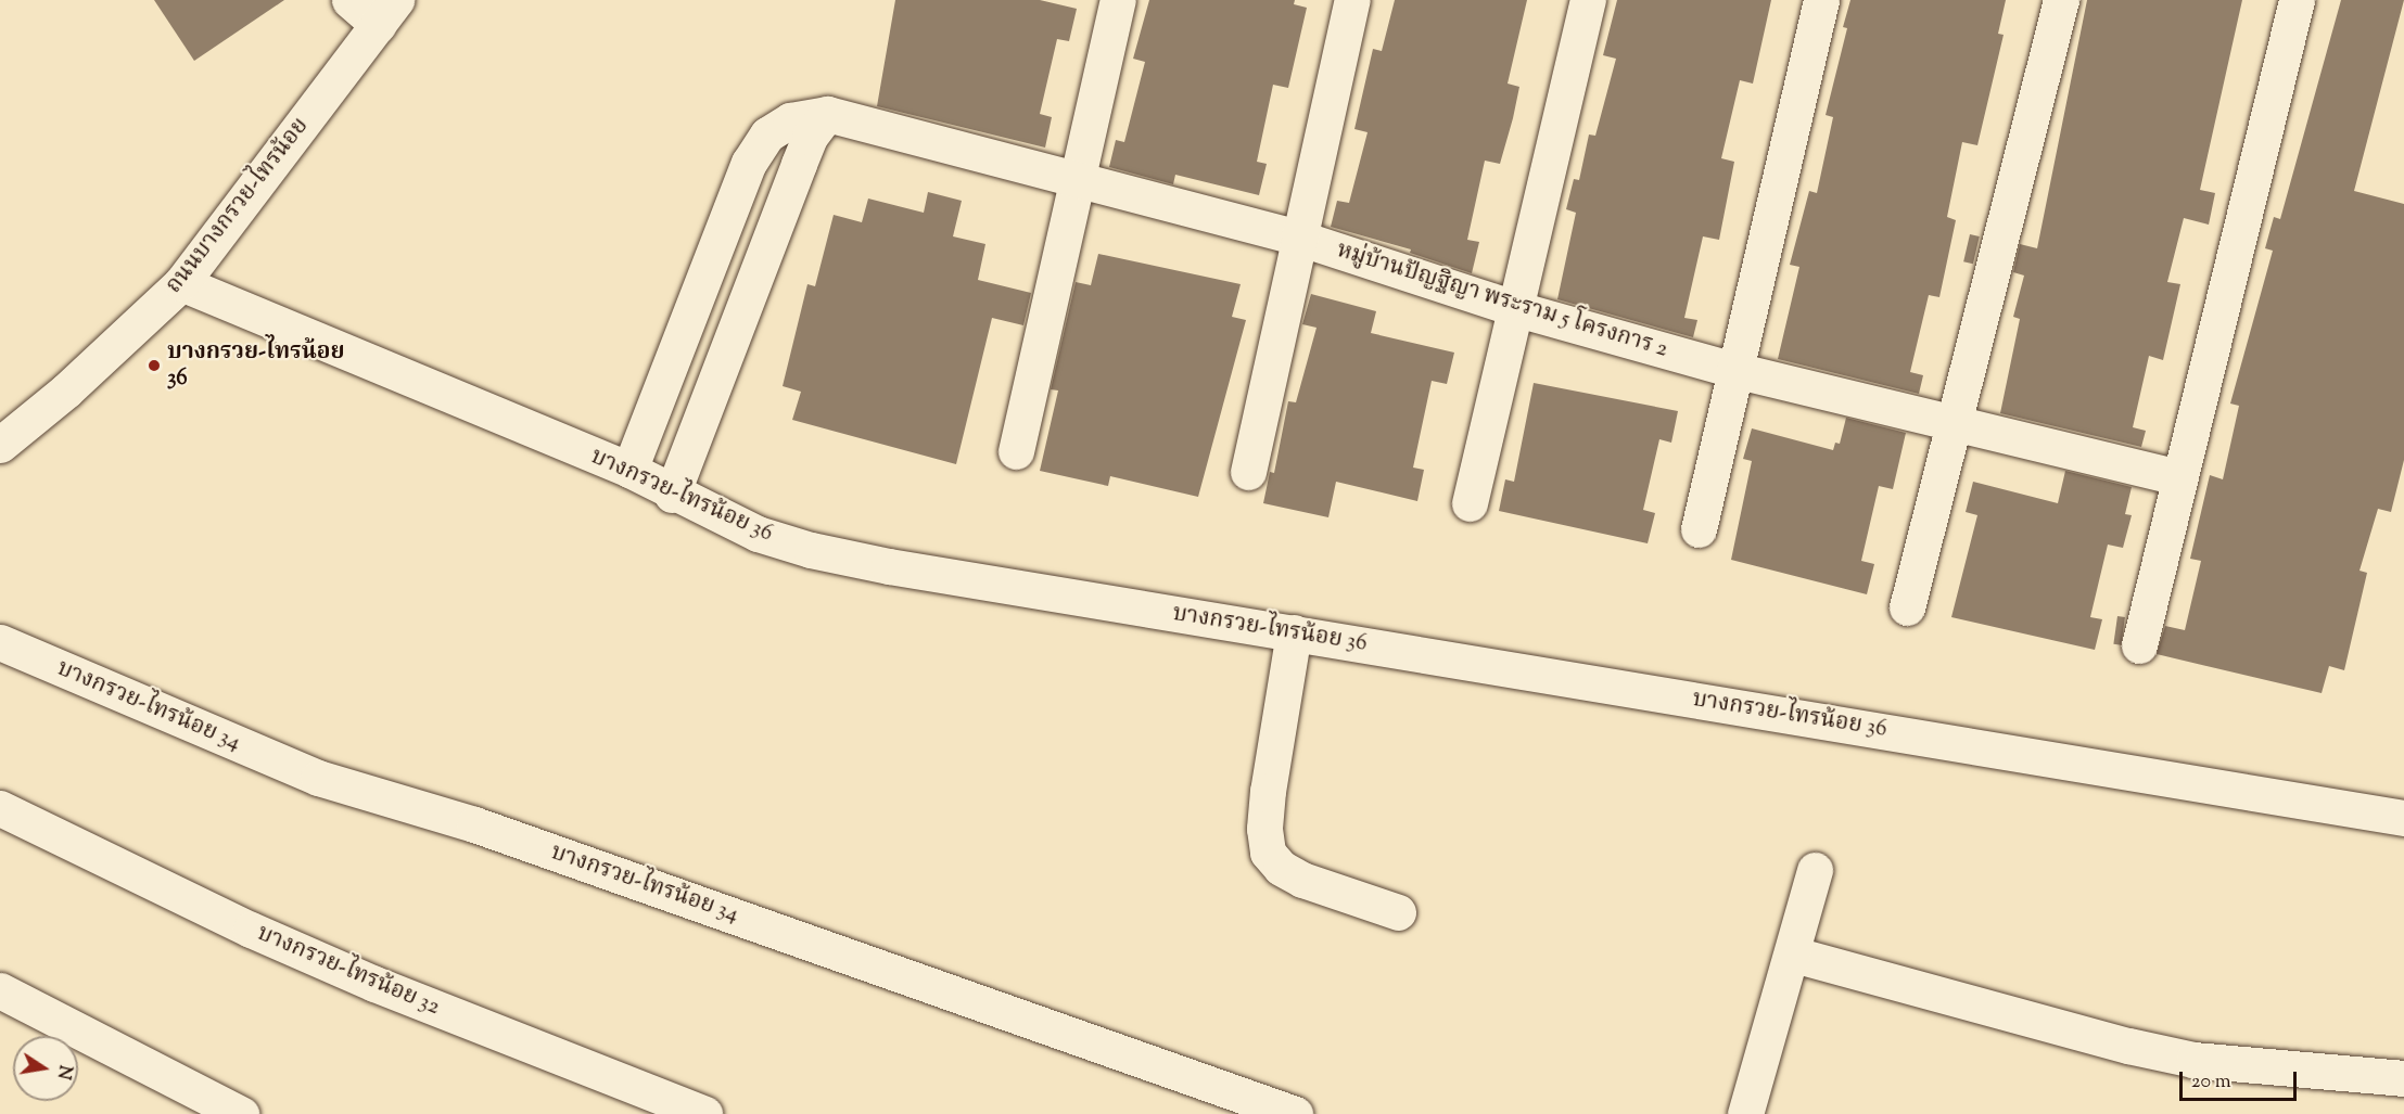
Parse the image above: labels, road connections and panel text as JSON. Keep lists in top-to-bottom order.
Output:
{
  "streets": {
    "street": [
      "ถนนบางกรวย-ไทรน้อย",
      "หมู่บ้านปัญฐิญา พระราม 5 โครงการ 2",
      "บางกรวย-ไทรน้อย 36",
      "บางกรวย-ไทรน้อย 34",
      "บางกรวย-ไทรน้อย 32"
    ]
  },
  "crossings": [
    ["ถนนบางกรวย-ไทรน้อย", "บางกรวย-ไทรน้อย 36"]
  ],
  "places": ["บางกรวย-ไทรน้อย 36"],
  "scale_bar": "20 m",
  "north": "right"
}
